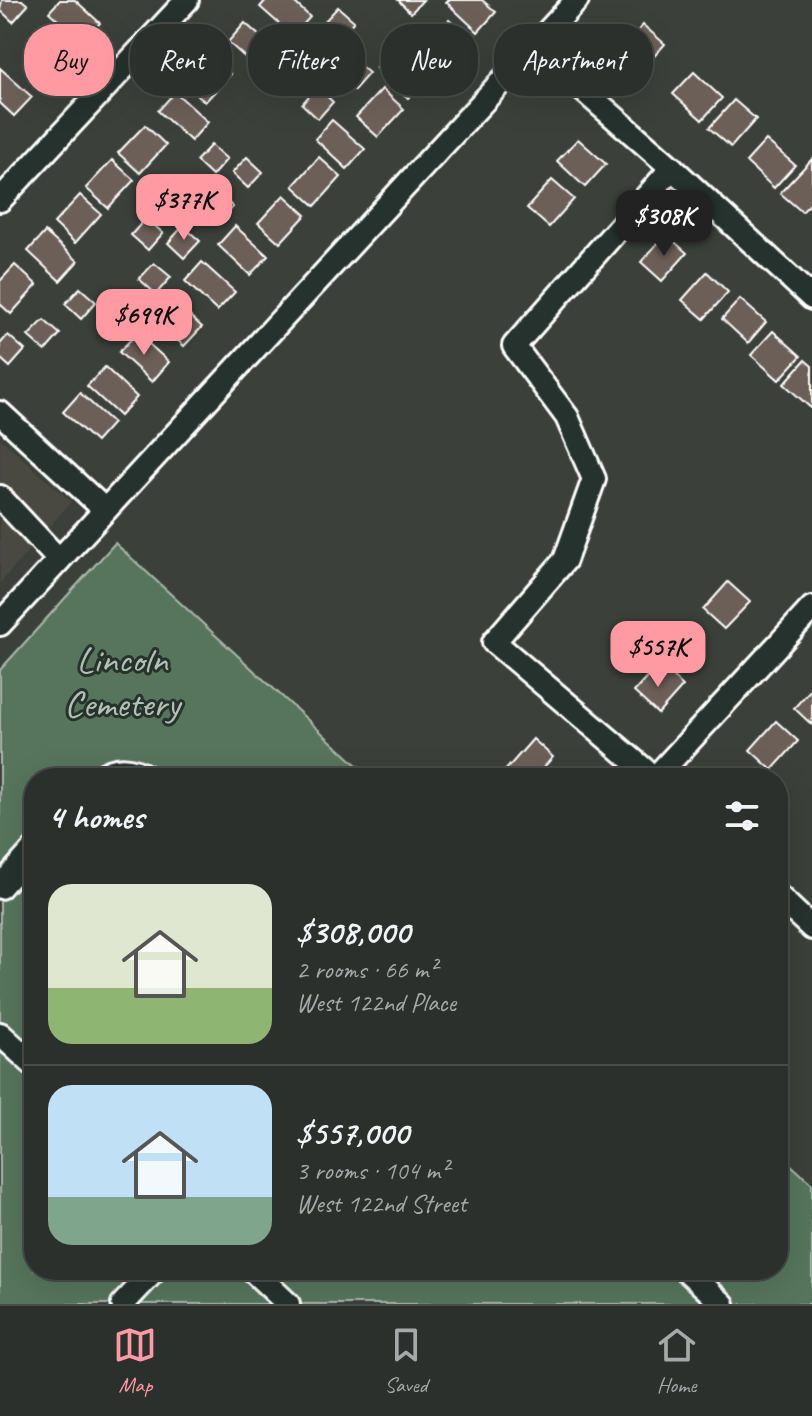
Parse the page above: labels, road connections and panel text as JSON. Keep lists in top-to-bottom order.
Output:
{
  "parks": ["Lincoln Cemetery"],
  "page": {
    "chip": [
      "Buy",
      "Rent",
      "Filters",
      "New",
      "Apartment"
    ],
    "price": [
      "$377K",
      "$308K",
      "$699K",
      "$557K"
    ],
    "heading": "4 homes",
    "list": [
      {
        "name": "$308,000",
        "note": "2 rooms · 66 m² · West 122nd Place"
      },
      {
        "name": "$557,000",
        "note": "3 rooms · 104 m² · West 122nd Street"
      }
    ],
    "tabs": ["Map", "Saved", "Home"]
  }
}
